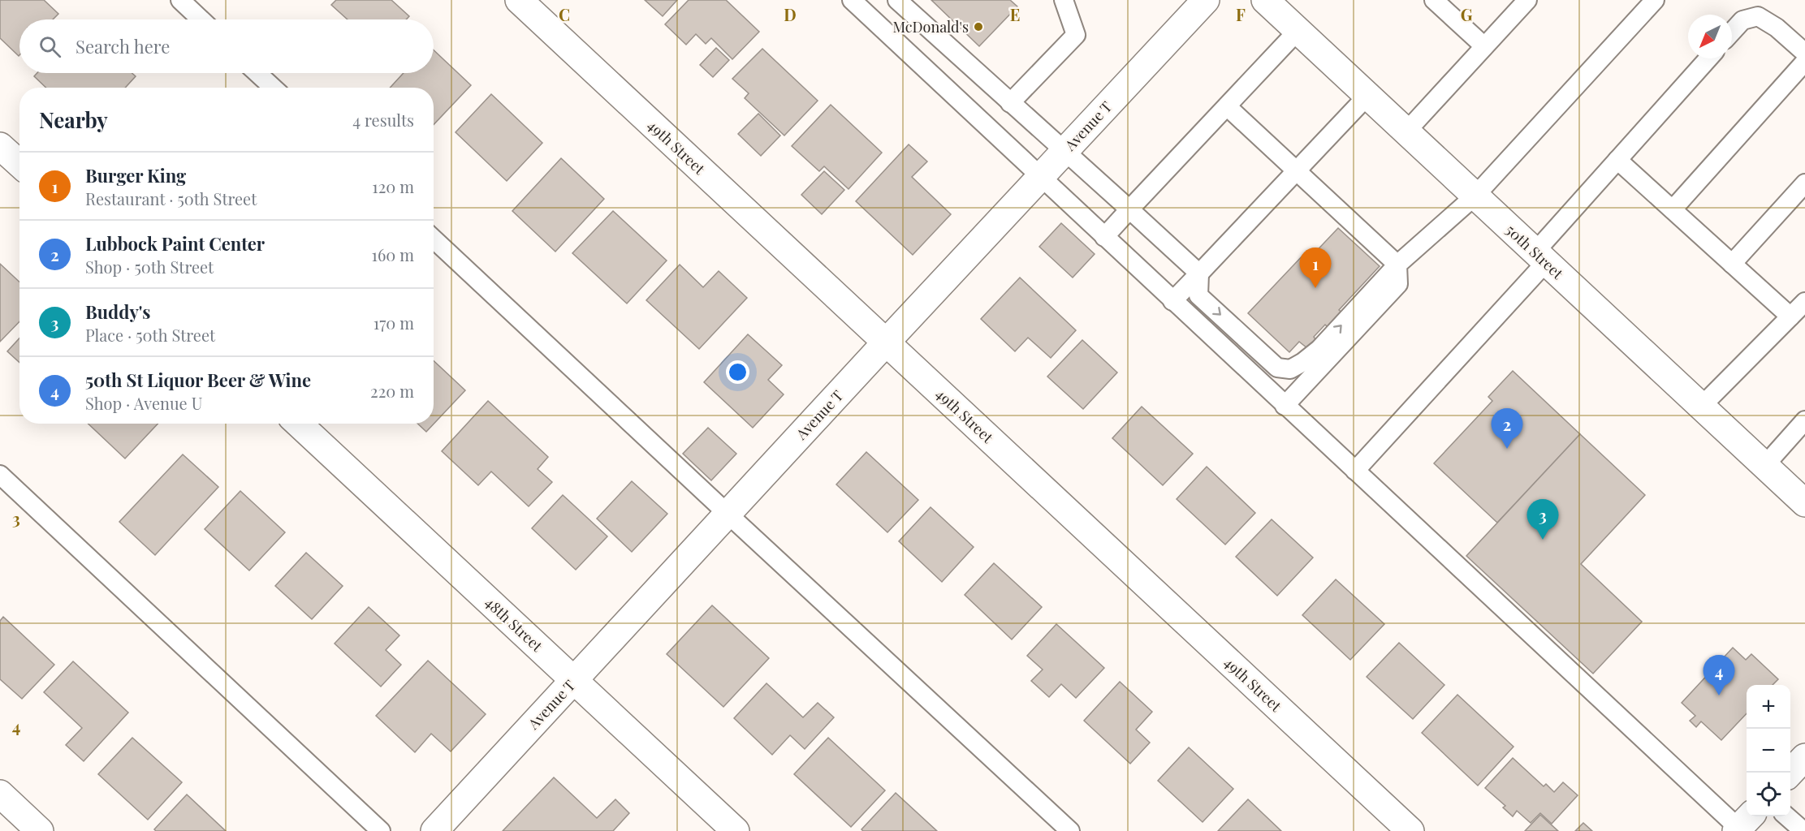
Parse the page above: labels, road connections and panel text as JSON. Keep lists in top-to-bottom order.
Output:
{
  "streets": {
    "street": [
      "Avenue T",
      "49th Street",
      "50th Street",
      "48th Street"
    ]
  },
  "crossings": [
    ["Avenue T", "49th Street"],
    ["Avenue T", "48th Street"]
  ],
  "places": ["McDonald's"],
  "north": "bottom left",
  "page": {
    "search": "Search here",
    "heading": ["Nearby", "4 results"],
    "list": [
      {
        "mark": "1",
        "name": "Burger King",
        "note": "Restaurant · 50th Street",
        "value": "120 m"
      },
      {
        "mark": "2",
        "name": "Lubbock Paint Center",
        "note": "Shop · 50th Street",
        "value": "160 m"
      },
      {
        "mark": "3",
        "name": "Buddy's",
        "note": "Place · 50th Street",
        "value": "170 m"
      },
      {
        "mark": "4",
        "name": "50th St Liquor Beer & Wine",
        "note": "Shop · Avenue U",
        "value": "220 m"
      }
    ],
    "pins": [
      "1",
      "2",
      "3",
      "4"
    ],
    "map_buttons": ["+", "−"]
  },
  "grid": {
    "columns": [
      "C",
      "D",
      "E",
      "F",
      "G"
    ],
    "rows": ["3", "4"]
  }
}
